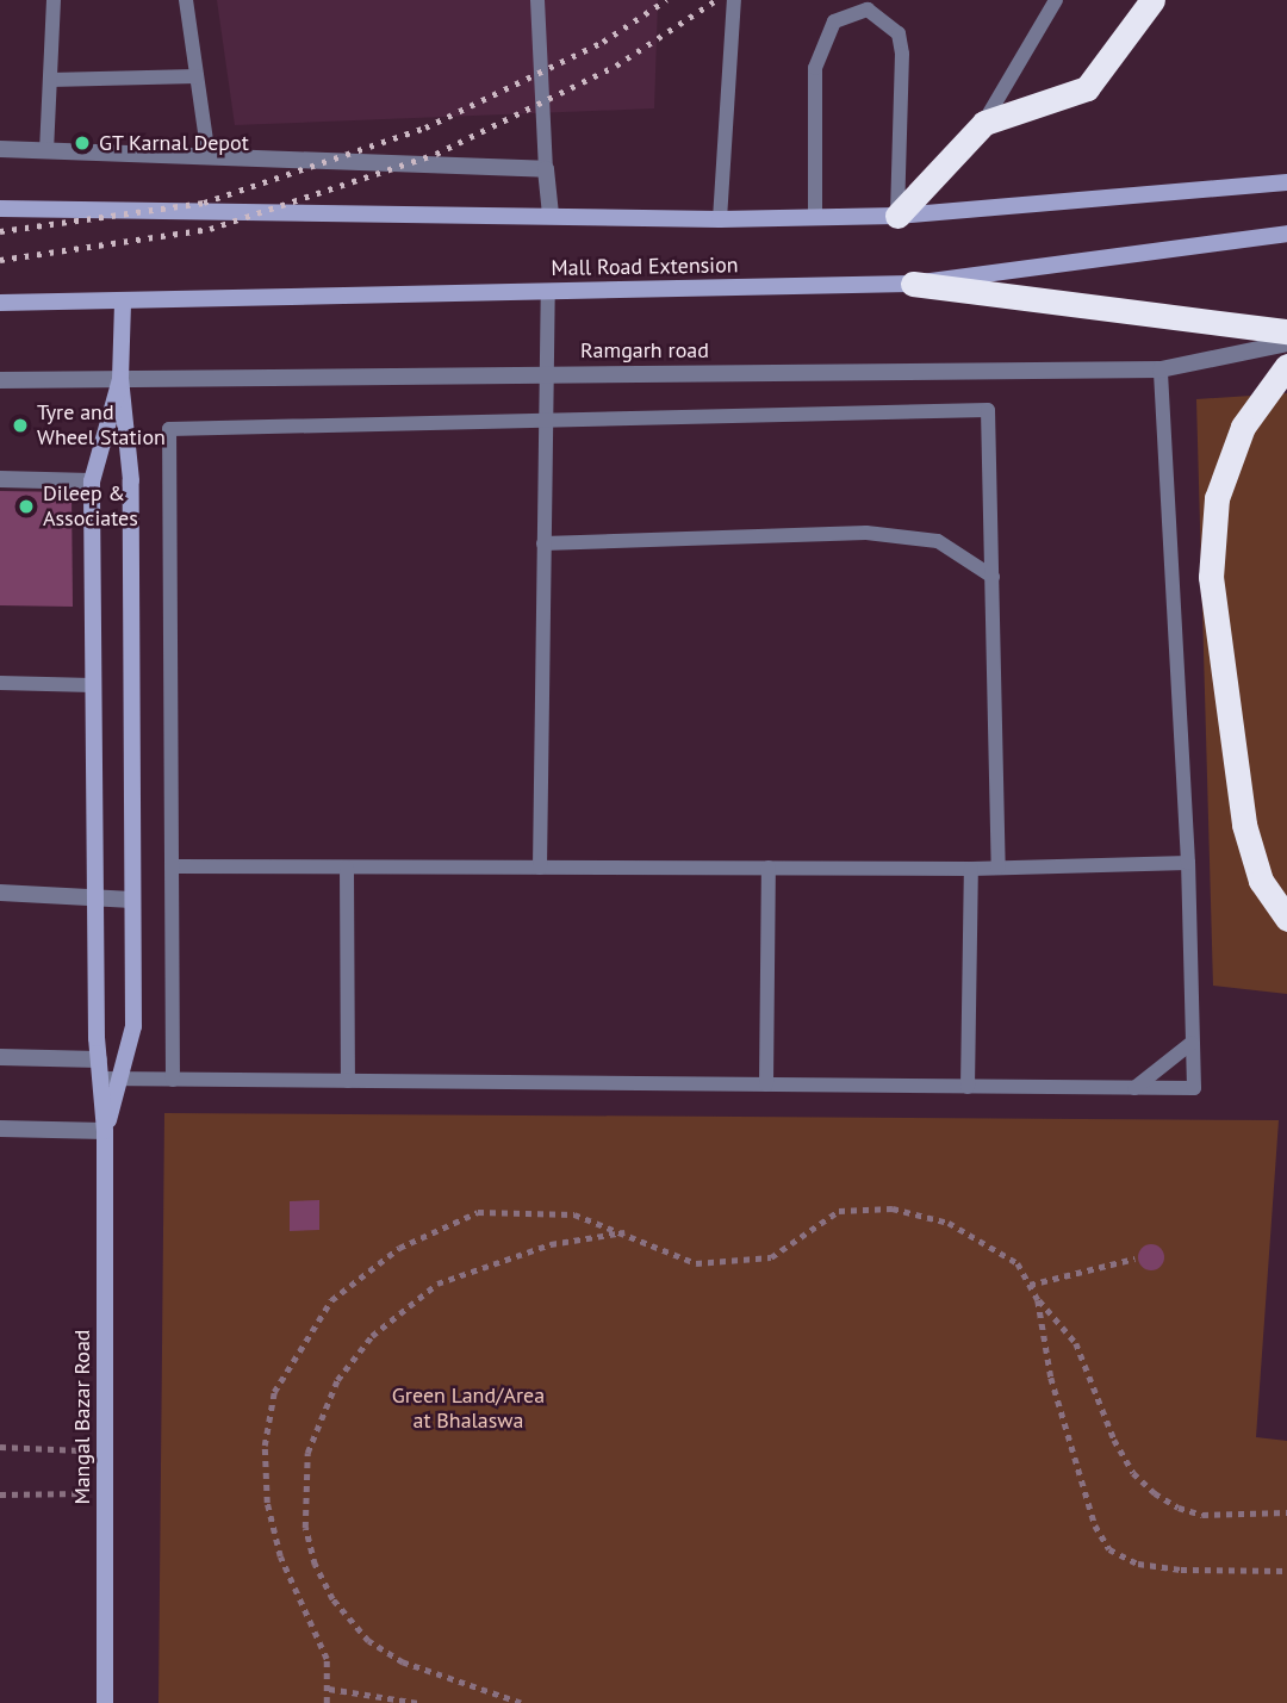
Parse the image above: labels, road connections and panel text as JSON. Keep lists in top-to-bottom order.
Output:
{
  "streets": {
    "main road": ["Mall Road Extension", "Mangal Bazar Road"],
    "street": ["Ramgarh road"]
  },
  "parks": ["Green Land/Area at Bhalaswa"],
  "places": ["GT Karnal Depot", "Tyre and Wheel Station", "Dileep & Associates"]
}
